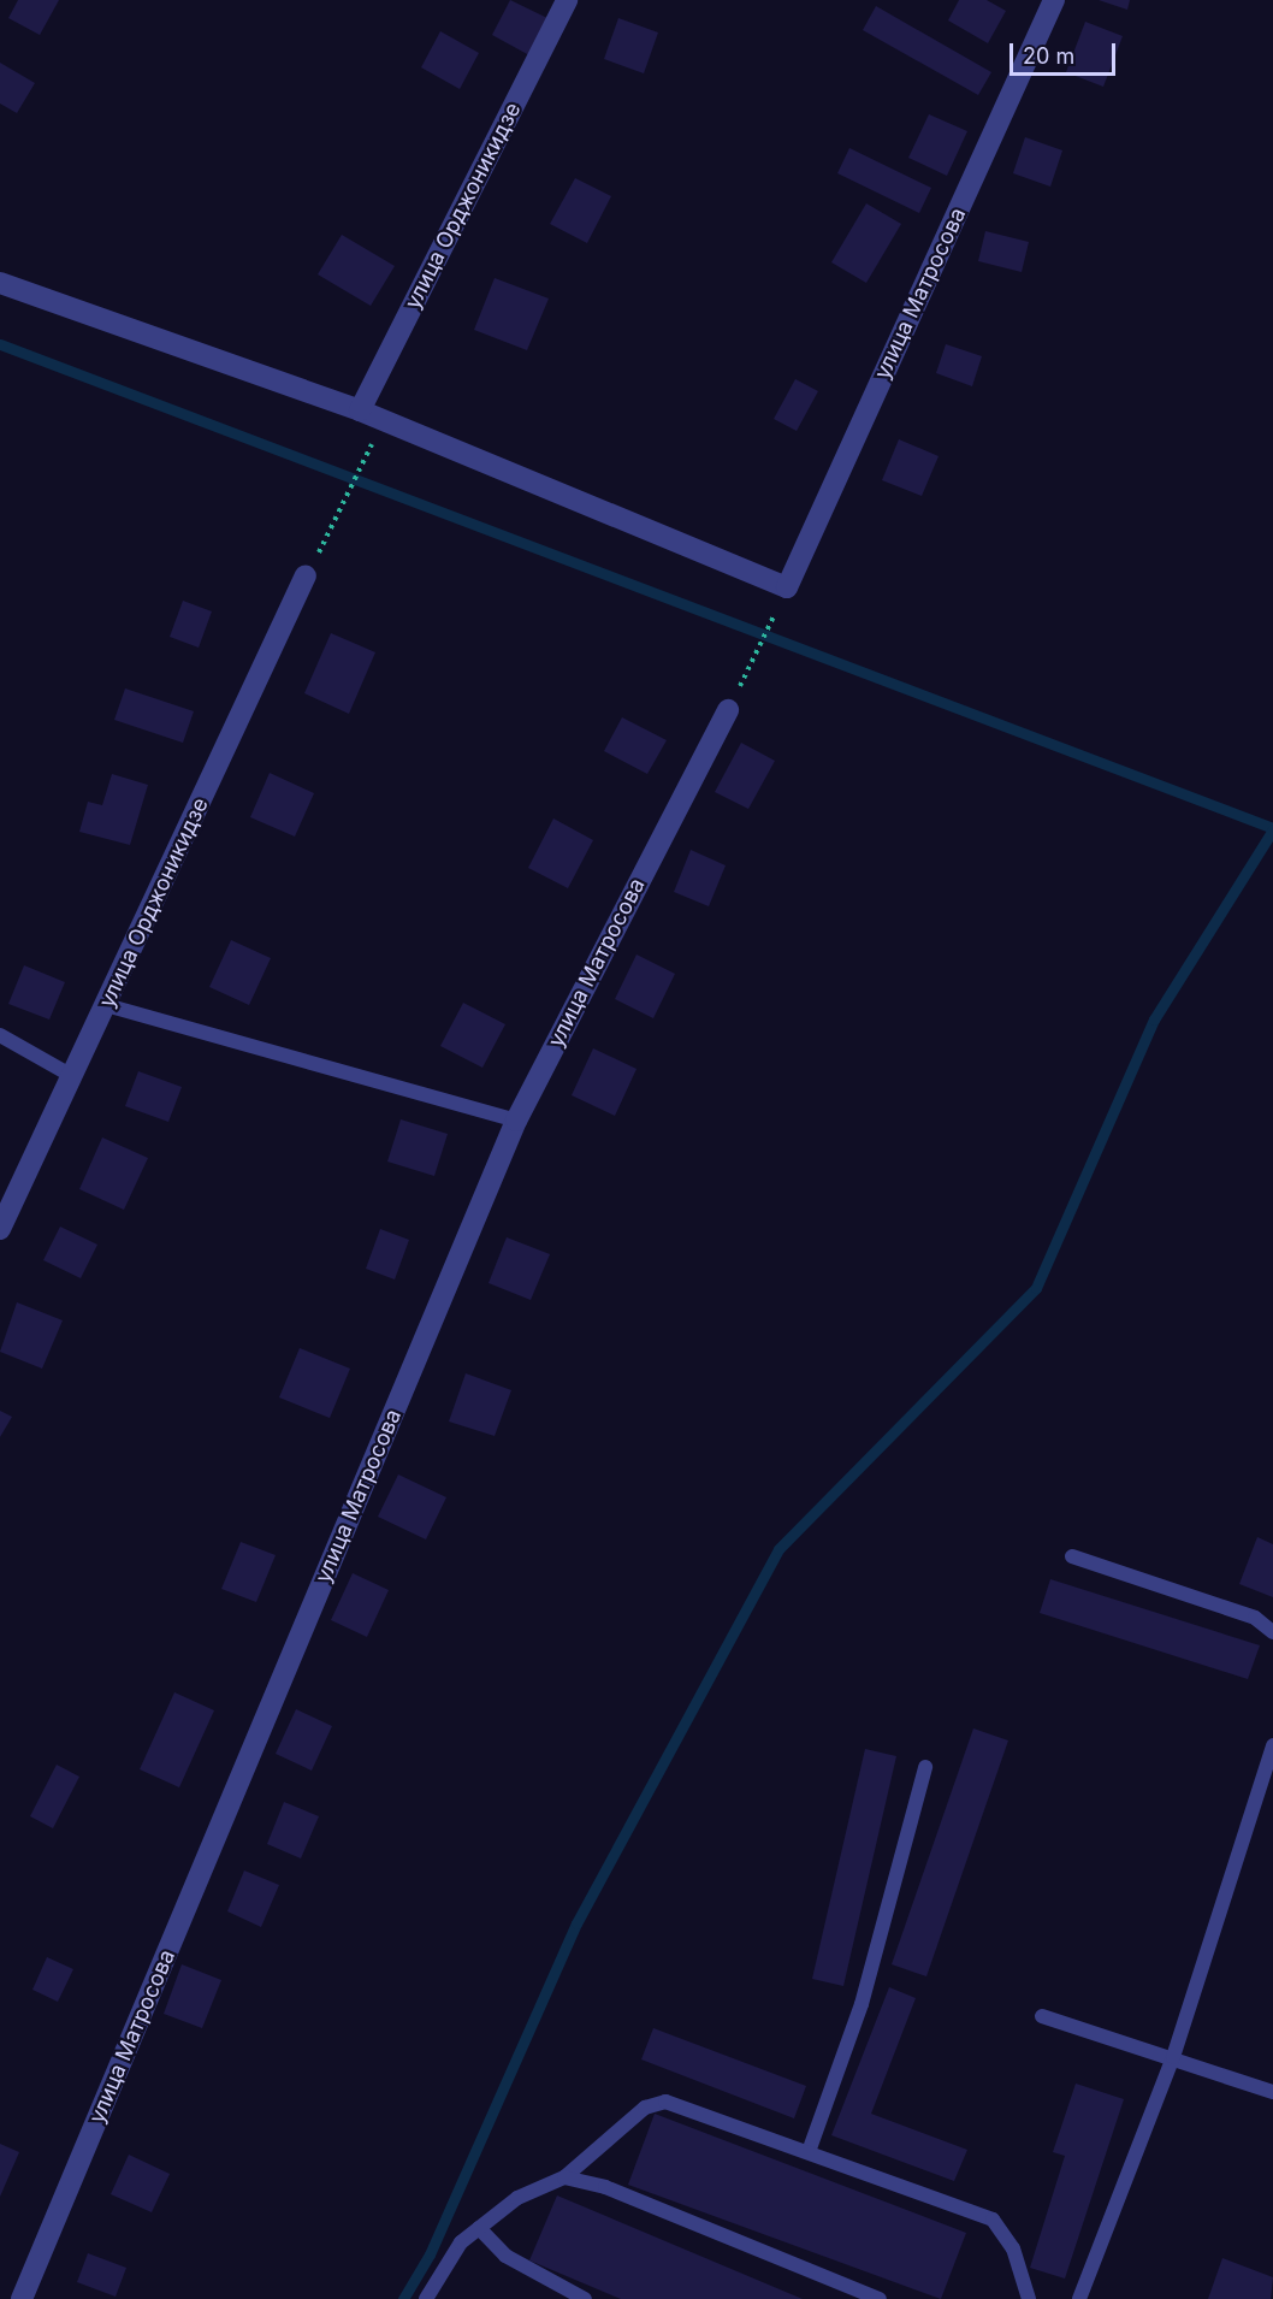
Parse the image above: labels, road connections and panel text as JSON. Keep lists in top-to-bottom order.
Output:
{
  "streets": {
    "street": ["улица Орджоникидзе", "улица Матросова"]
  },
  "crossings": [
    ["улица Орджоникидзе", "улица Матросова"]
  ],
  "scale_bar": "20 m"
}
